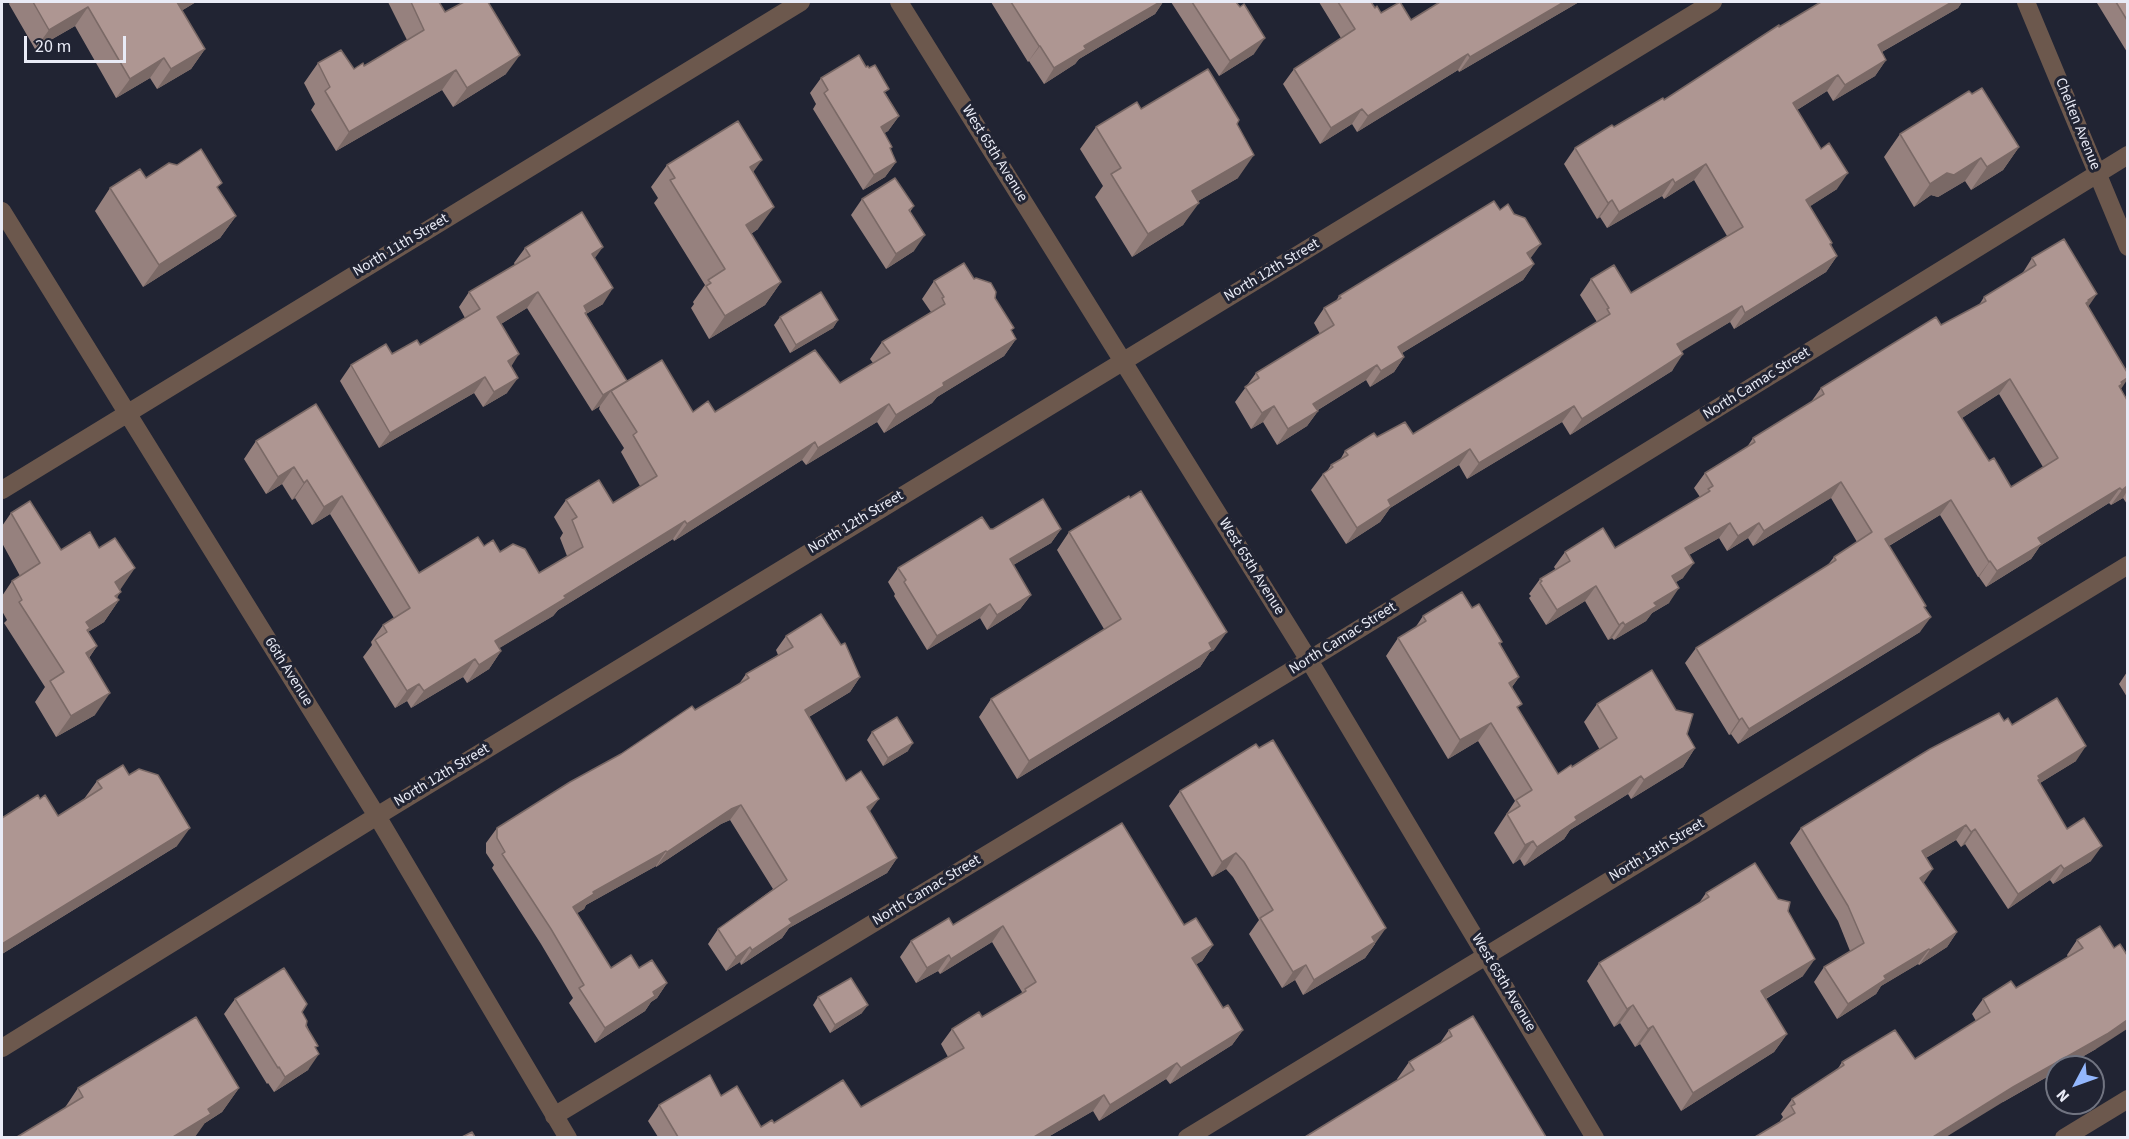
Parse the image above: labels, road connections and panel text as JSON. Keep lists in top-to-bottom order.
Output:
{
  "streets": {
    "street": [
      "Chelten Avenue",
      "West 65th Avenue",
      "North 11th Street",
      "North 12th Street",
      "North Camac Street",
      "66th Avenue",
      "North 13th Street"
    ]
  },
  "crossings": [
    ["Chelten Avenue", "North Camac Street"],
    ["West 65th Avenue", "North 12th Street"],
    ["West 65th Avenue", "North Camac Street"],
    ["West 65th Avenue", "North 13th Street"],
    ["North 11th Street", "66th Avenue"],
    ["North 12th Street", "66th Avenue"],
    ["North Camac Street", "66th Avenue"]
  ],
  "scale_bar": "20 m",
  "north": "bottom left"
}
